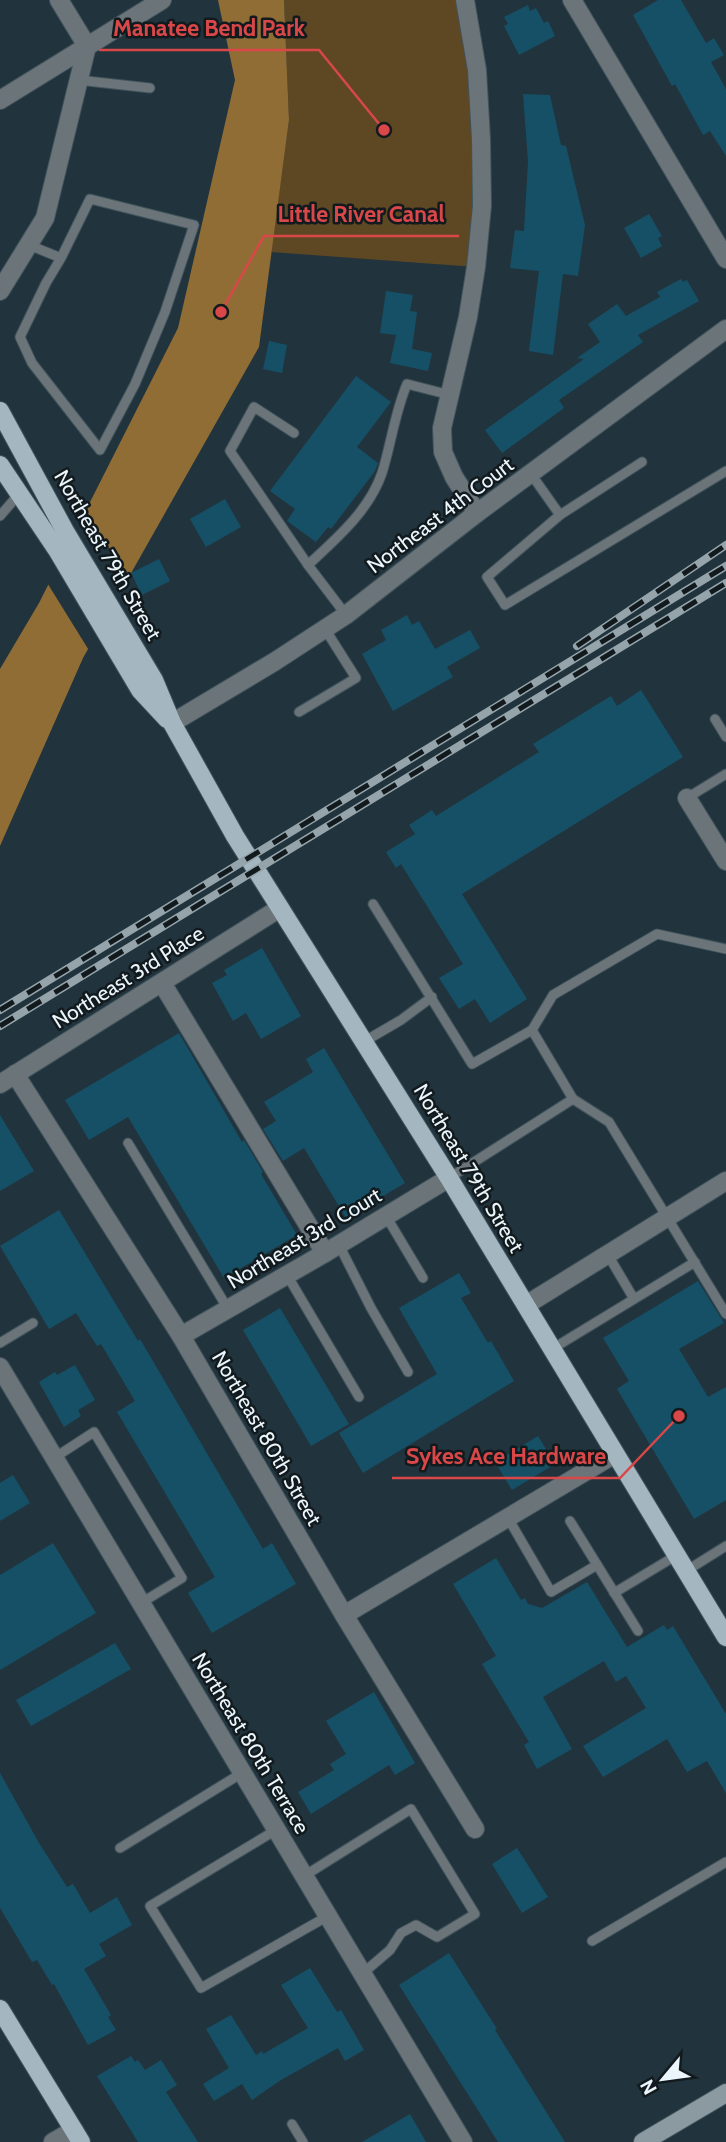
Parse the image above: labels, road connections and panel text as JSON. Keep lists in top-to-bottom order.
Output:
{
  "streets": {
    "main road": ["Northeast 79th Street"],
    "street": [
      "Northeast 4th Court",
      "Northeast 3rd Place",
      "Northeast 3rd Court",
      "Northeast 80th Street",
      "Northeast 80th Terrace"
    ]
  },
  "crossings": [
    ["Northeast 4th Court", "Northeast 79th Street"],
    ["Northeast 79th Street", "Northeast 3rd Place"],
    ["Northeast 79th Street", "Northeast 3rd Court"],
    ["Northeast 3rd Place", "Northeast 80th Street"],
    ["Northeast 3rd Court", "Northeast 80th Street"]
  ],
  "places": ["Manatee Bend Park", "Little River Canal", "Sykes Ace Hardware"],
  "north": "bottom left"
}
